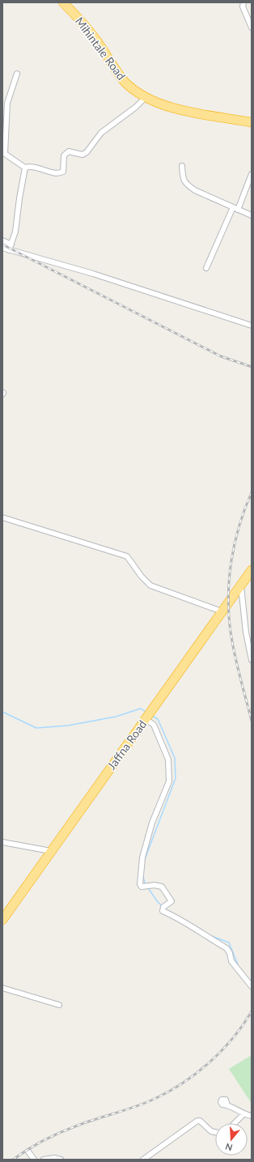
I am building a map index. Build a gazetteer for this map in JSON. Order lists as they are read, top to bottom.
{
  "streets": {
    "highway": ["Mihintale Road", "Jaffna Road"]
  },
  "north": "bottom"
}
